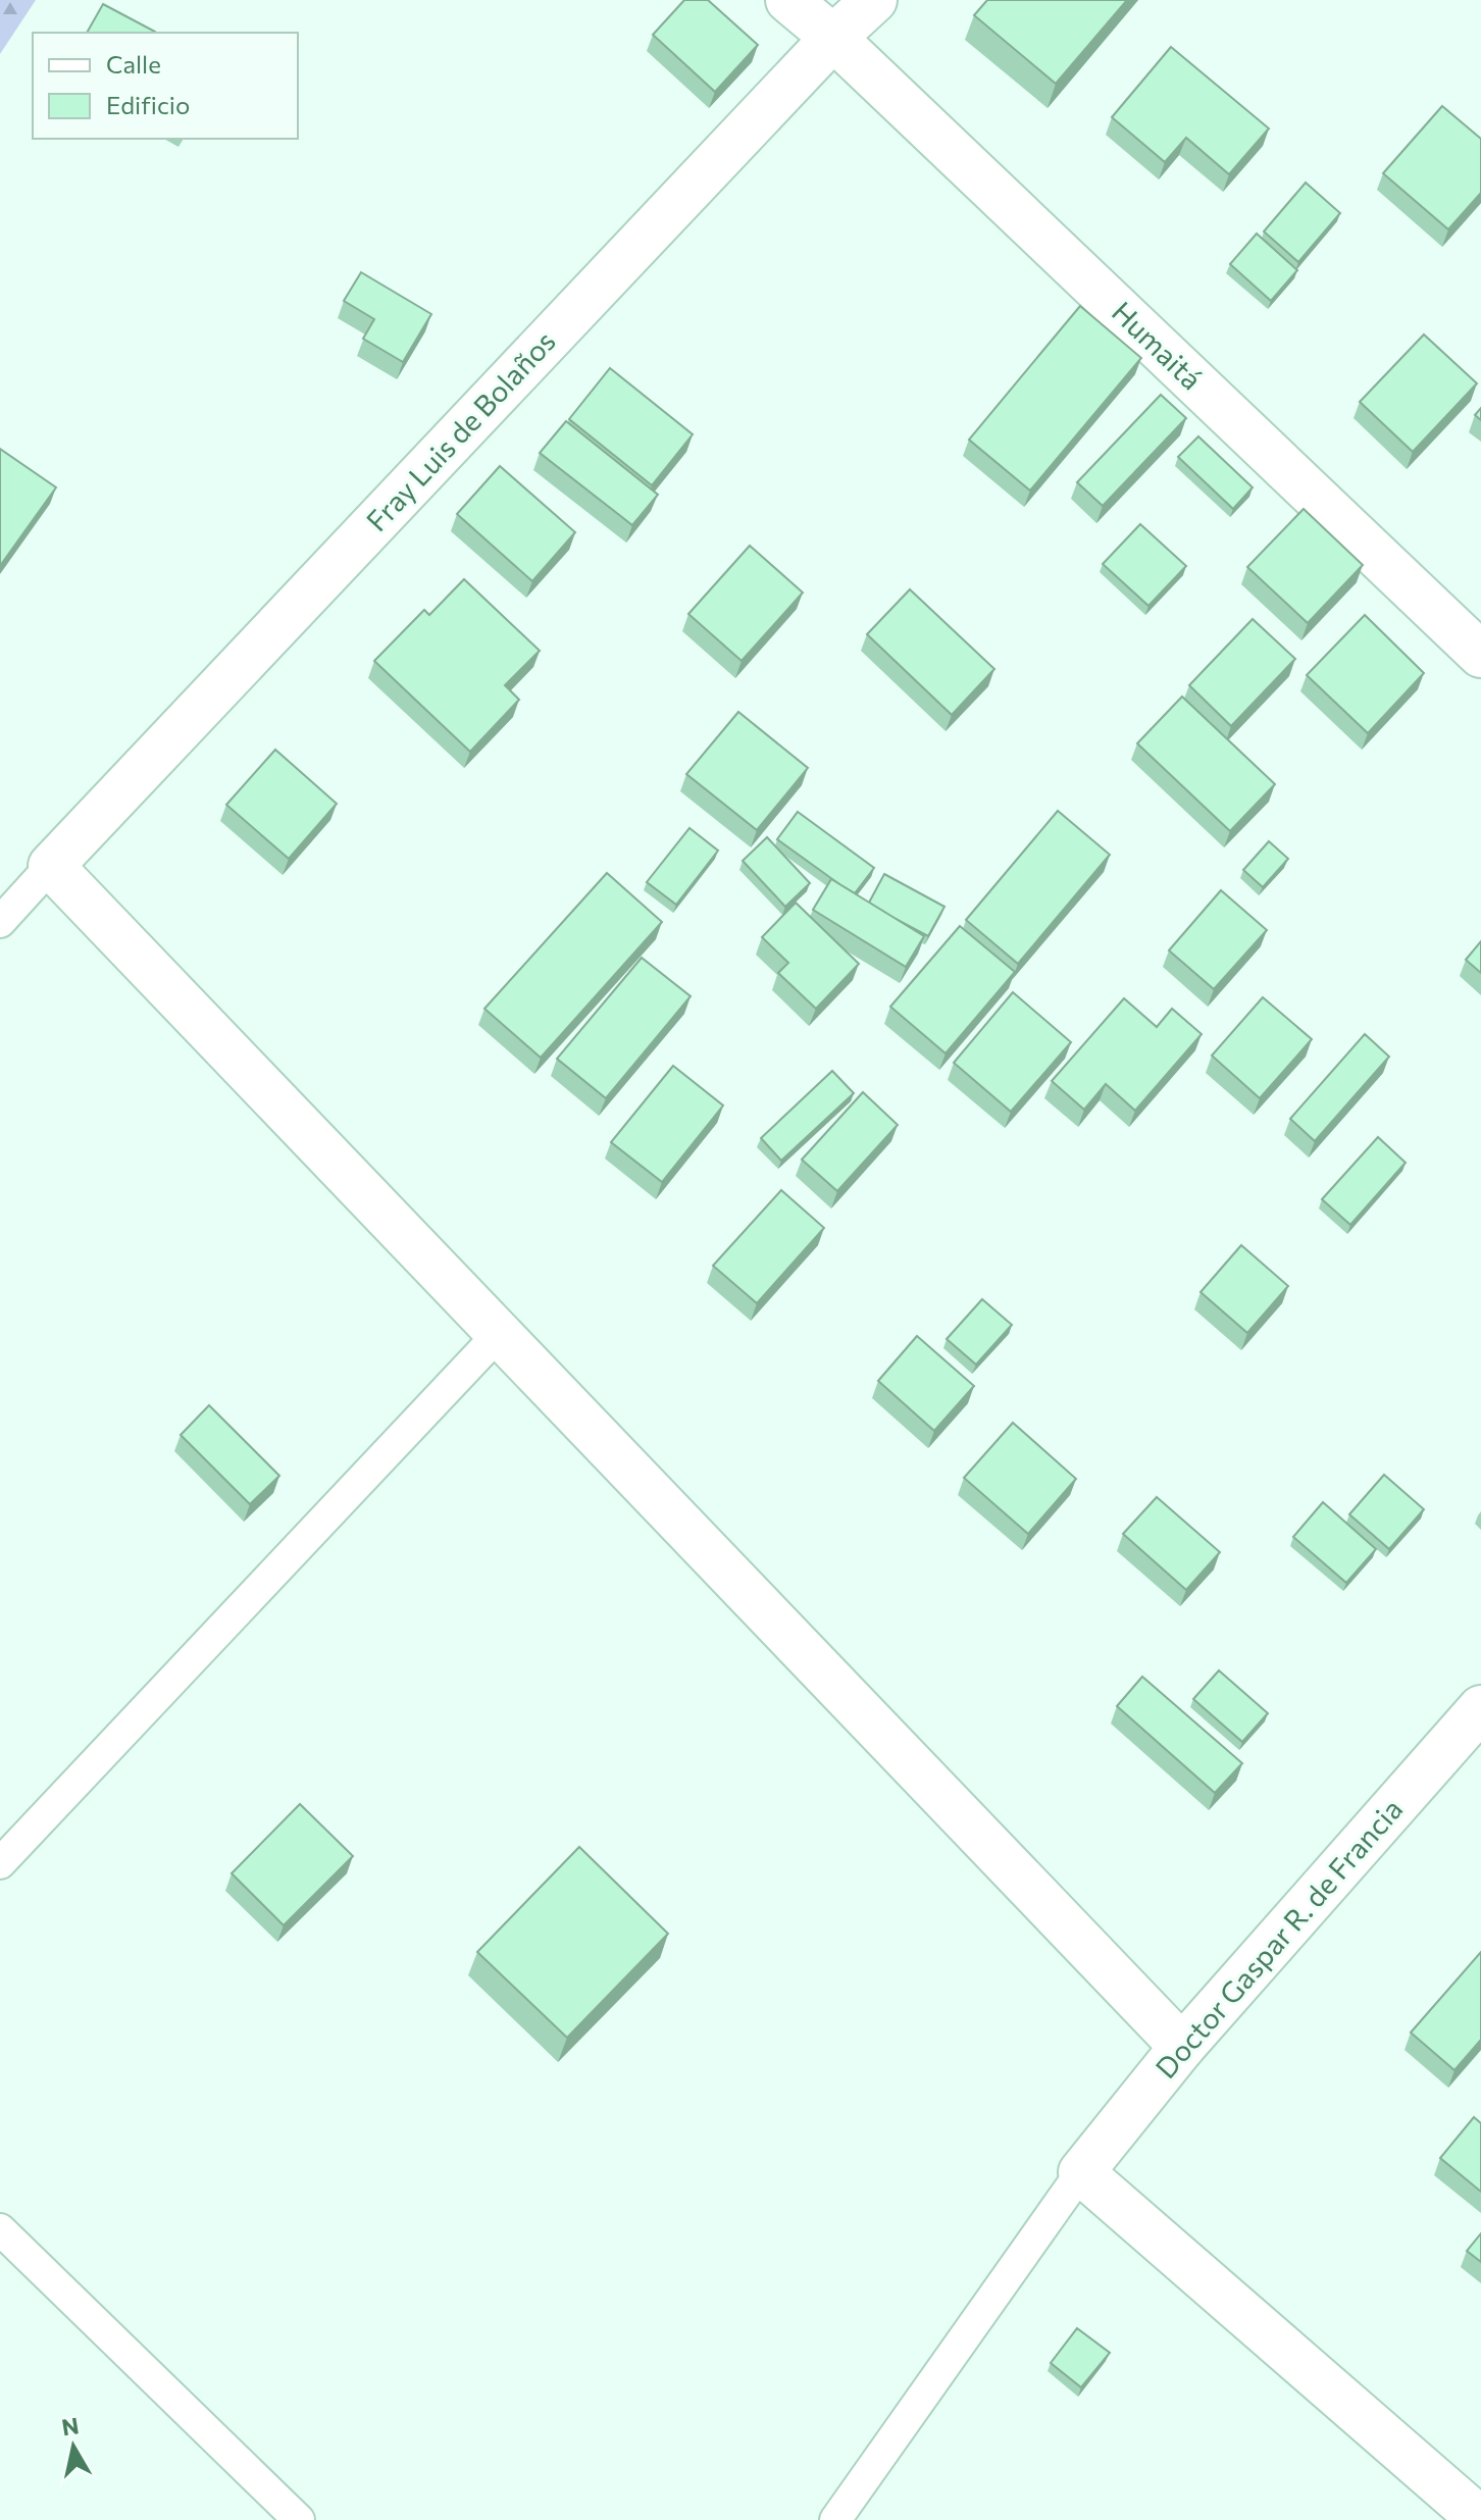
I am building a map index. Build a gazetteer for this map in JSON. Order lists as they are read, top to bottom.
{
  "streets": {
    "street": ["Humaitá", "Fray Luis de Bolaños", "Doctor Gaspar R. de Francia"]
  },
  "crossings": [
    ["Humaitá", "Fray Luis de Bolaños"]
  ],
  "legend": ["Calle", "Edificio"],
  "north": "top"
}
